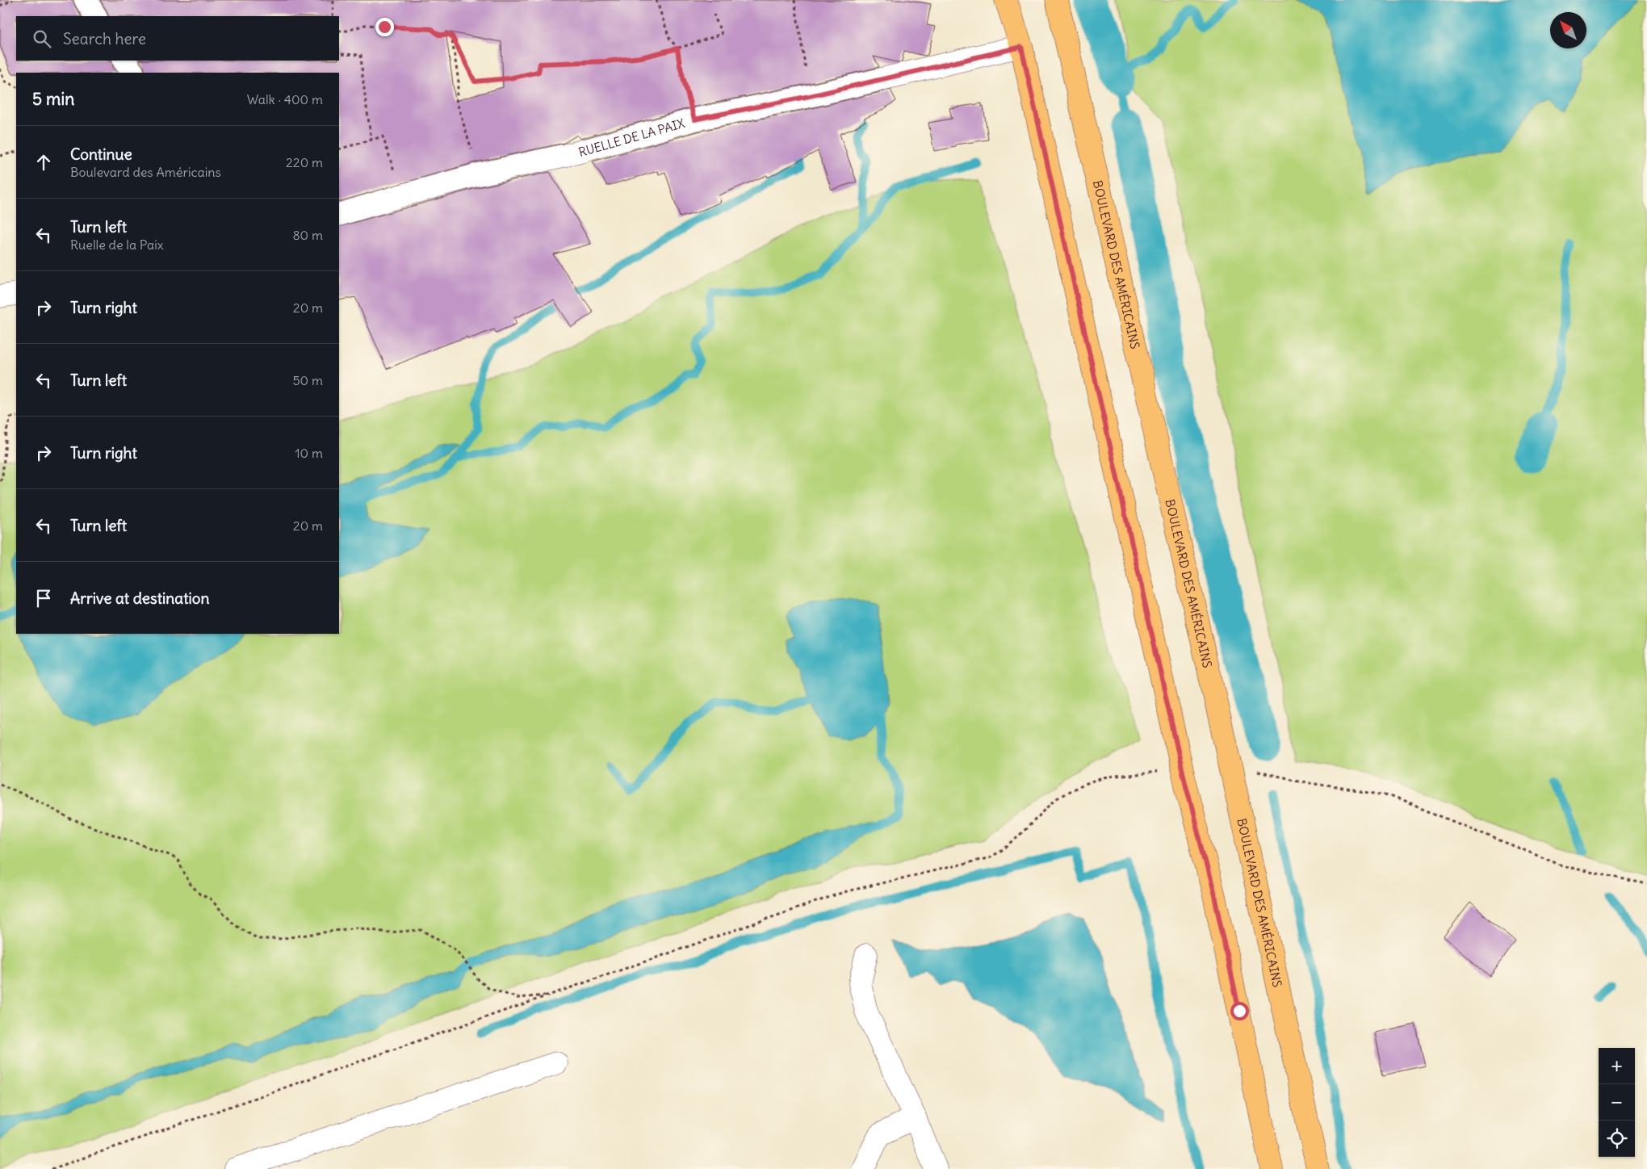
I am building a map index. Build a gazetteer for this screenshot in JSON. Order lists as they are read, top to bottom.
{
  "streets": {
    "main road": ["BOULEVARD DES AMÉRICAINS"],
    "street": ["RUELLE DE LA PAIX"]
  },
  "north": "top left",
  "page": {
    "search": "Search here",
    "heading": ["5 min", "Walk · 400 m"],
    "list": [
      ["Continue", "Boulevard des Américains", "220 m"],
      ["Turn left", "Ruelle de la Paix", "80 m"],
      ["Turn right", "20 m"],
      ["Turn left", "50 m"],
      ["Turn right", "10 m"],
      ["Turn left", "20 m"],
      "Arrive at destination"
    ],
    "map_buttons": ["+", "−"]
  }
}
